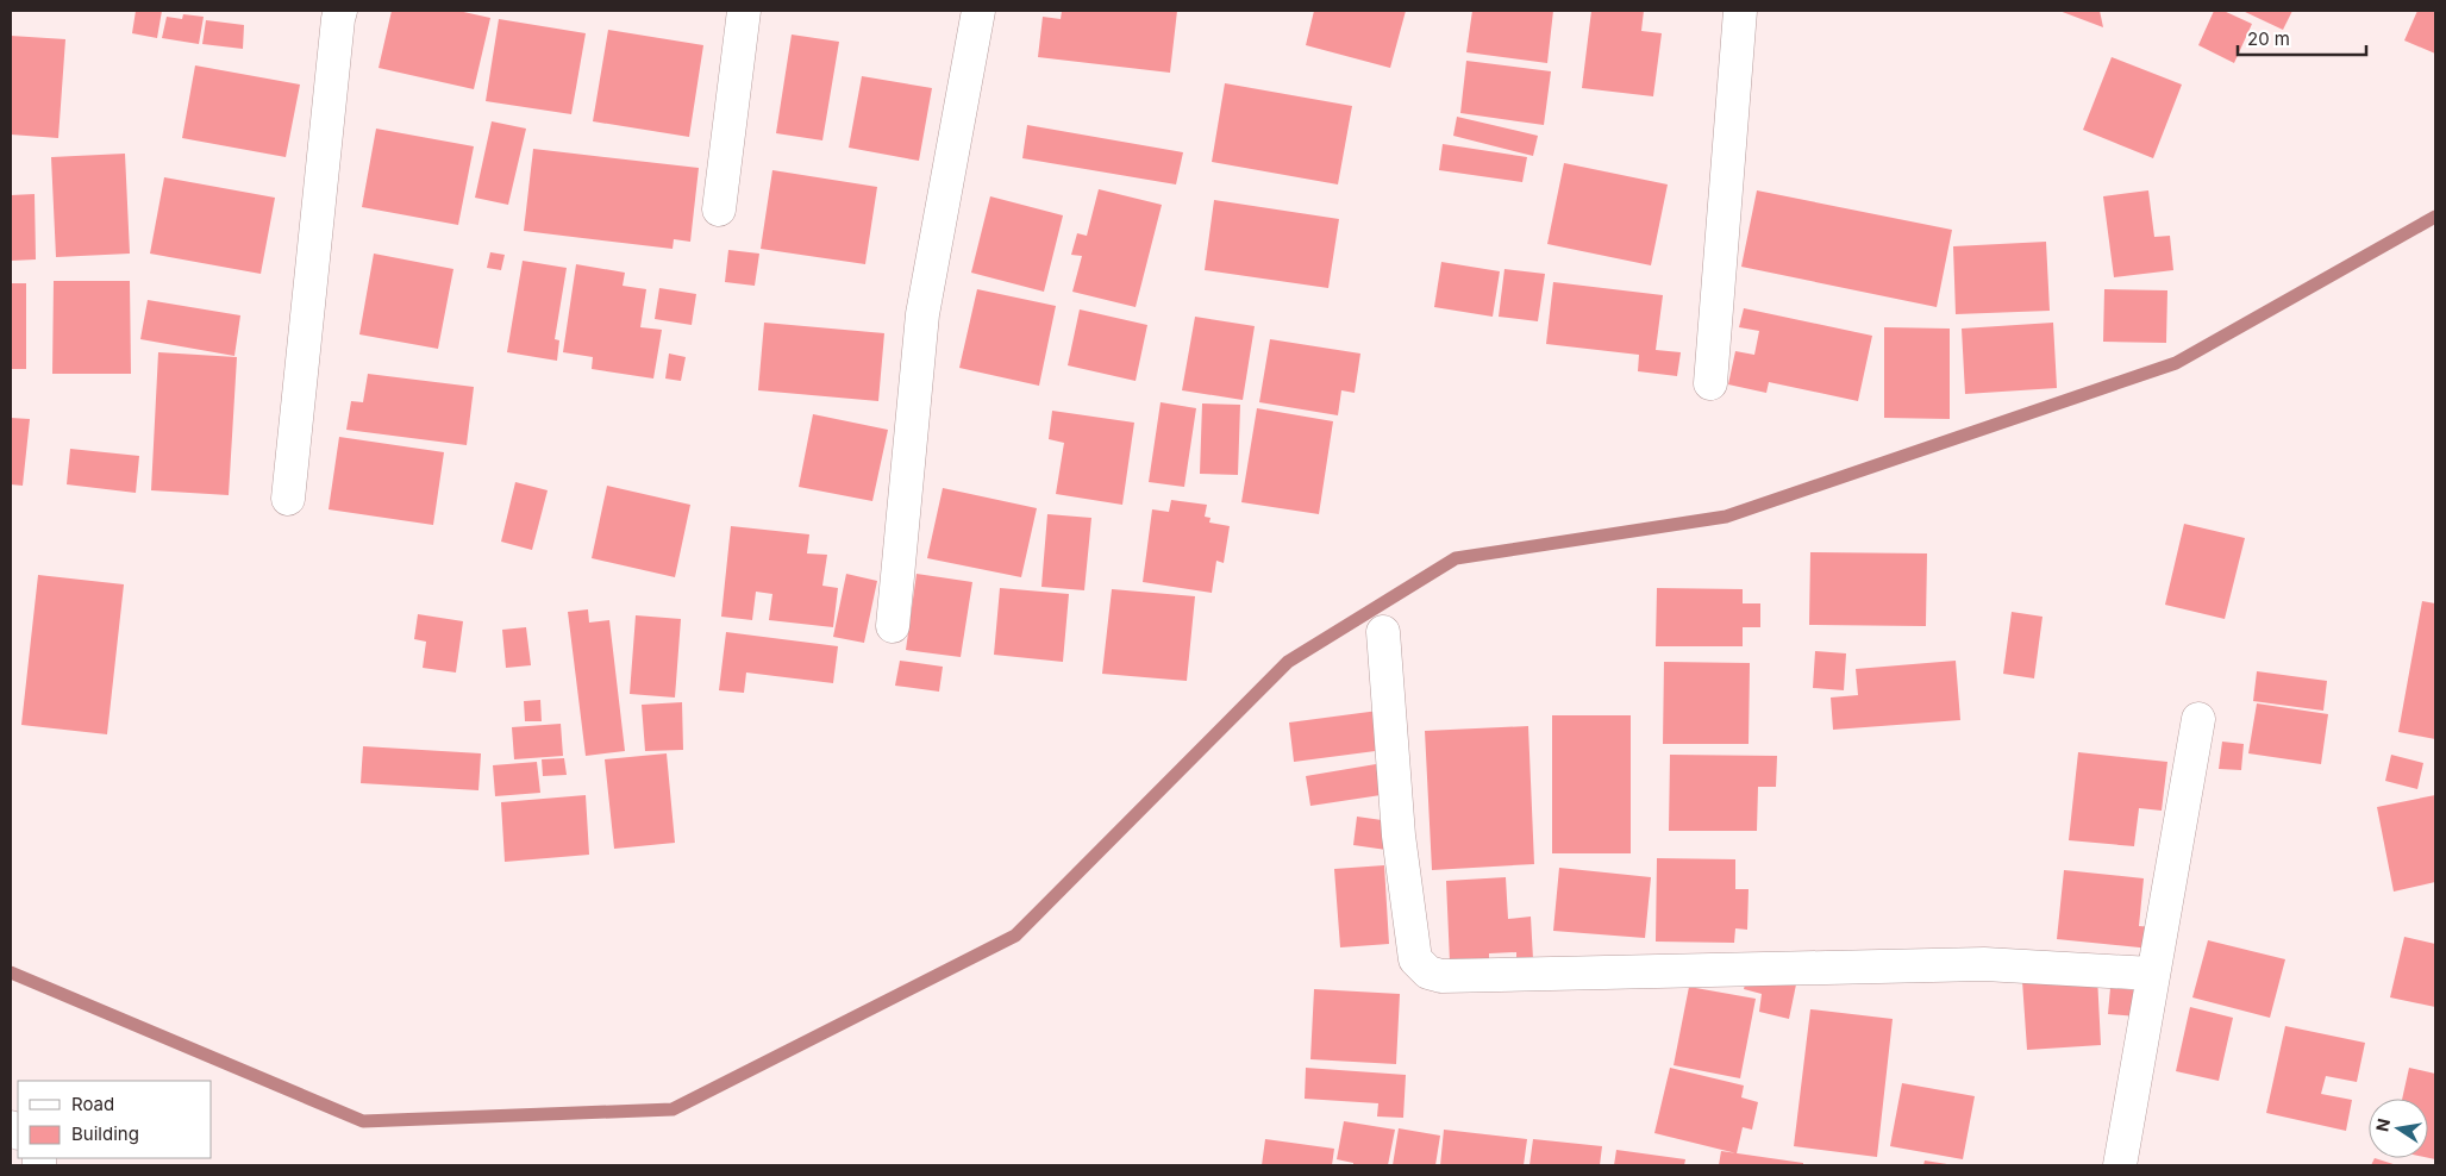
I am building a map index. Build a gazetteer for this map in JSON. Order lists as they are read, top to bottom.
{
  "legend": ["Road", "Building"],
  "scale_bar": "20 m",
  "north": "left"
}
